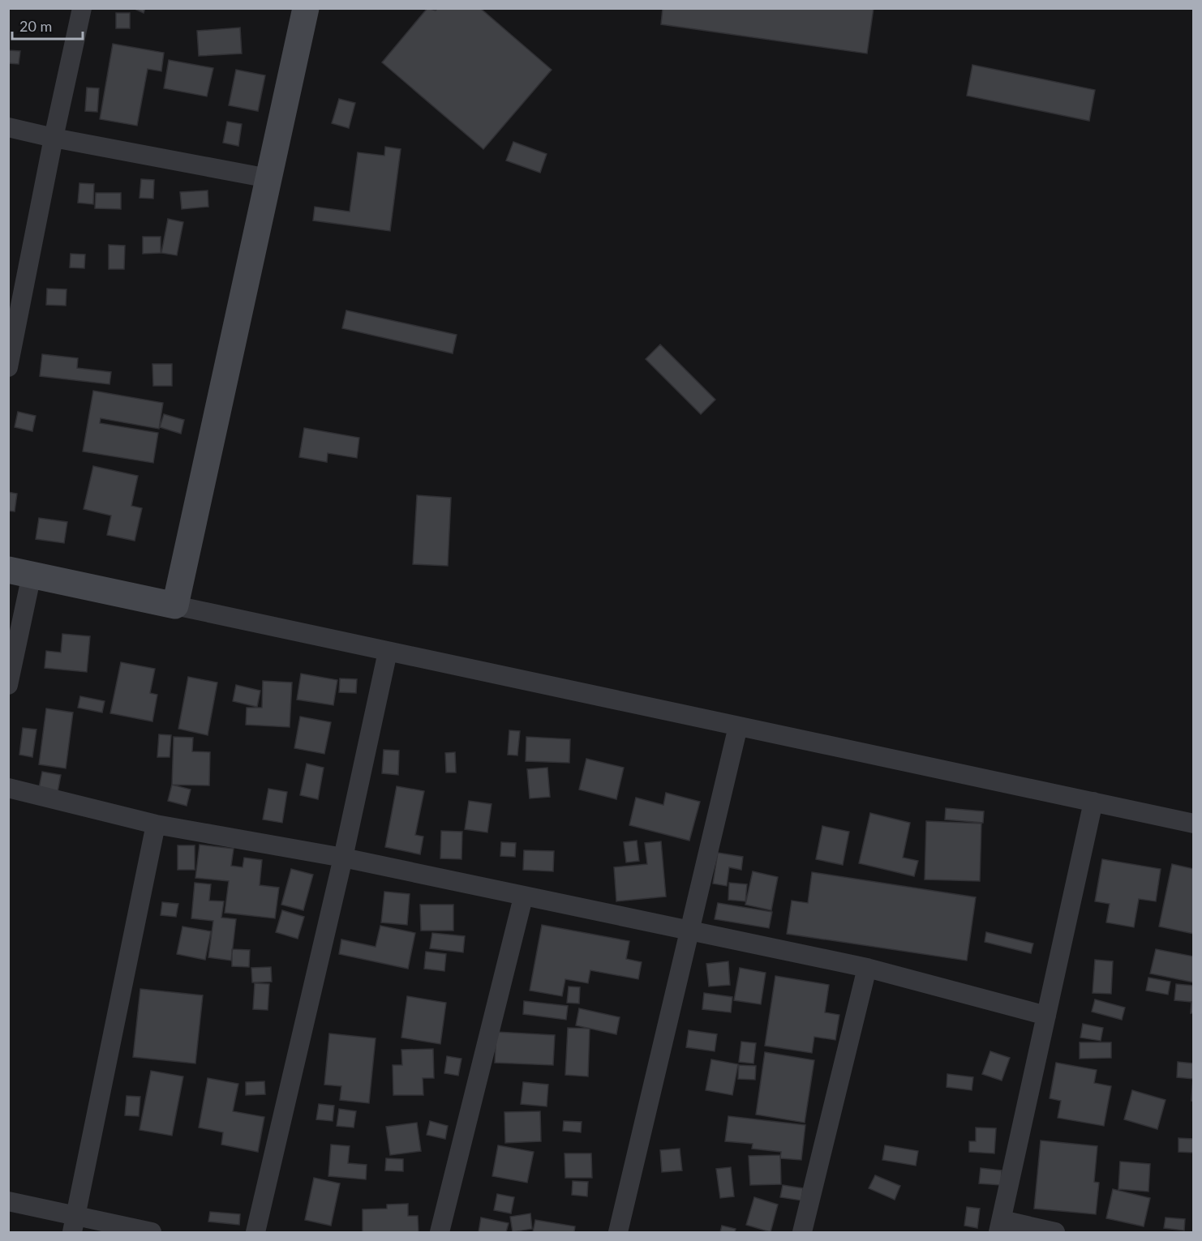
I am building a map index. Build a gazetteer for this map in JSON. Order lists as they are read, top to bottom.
{
  "scale_bar": "20 m"
}
